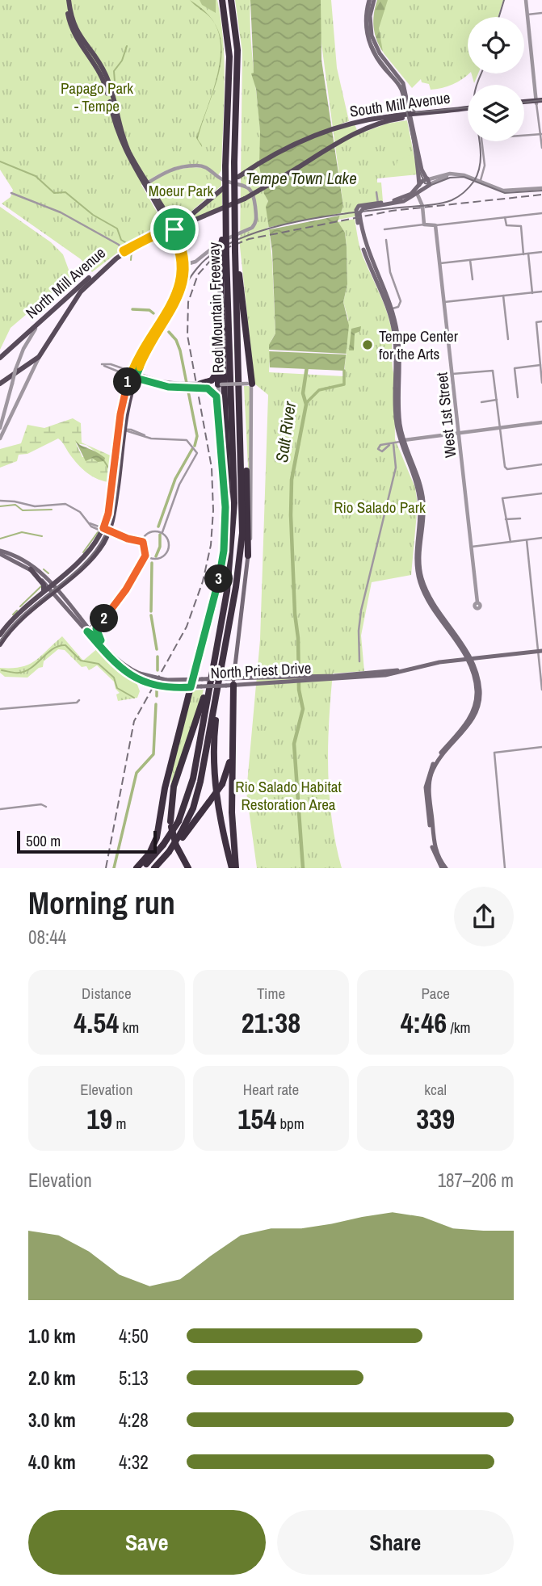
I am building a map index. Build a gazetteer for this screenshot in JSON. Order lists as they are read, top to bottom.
{
  "streets": {
    "highway": ["Red Mountain Freeway"],
    "main road": ["South Mill Avenue", "North Mill Avenue", "North Priest Drive"],
    "street": ["West 1st Street"]
  },
  "crossings": [
    ["South Mill Avenue", "North Mill Avenue"]
  ],
  "water": ["Tempe Town Lake", "Salt River"],
  "parks": [
    "Papago Park - Tempe",
    "Moeur Park",
    "Rio Salado Park",
    "Rio Salado Habitat Restoration Area"
  ],
  "places": ["Tempe Center for the Arts"],
  "scale_bar": "500 m",
  "page": {
    "pins": ["1", "3", "2"],
    "scale": "500 m",
    "heading": ["Morning run", "08:44"],
    "stats": [
      ["Distance", "4.54 km"],
      ["Time", "21:38"],
      ["Pace", "4:46 /km"],
      ["Elevation", "19 m"],
      ["Heart rate", "154 bpm"],
      ["kcal", "339"]
    ],
    "chart": ["Elevation", "187–206 m"],
    "list": [
      {
        "name": "1.0 km",
        "note": "4:50"
      },
      {
        "name": "2.0 km",
        "note": "5:13"
      },
      {
        "name": "3.0 km",
        "note": "4:28"
      },
      {
        "name": "4.0 km",
        "note": "4:32"
      }
    ],
    "buttons": ["Save", "Share"]
  }
}
